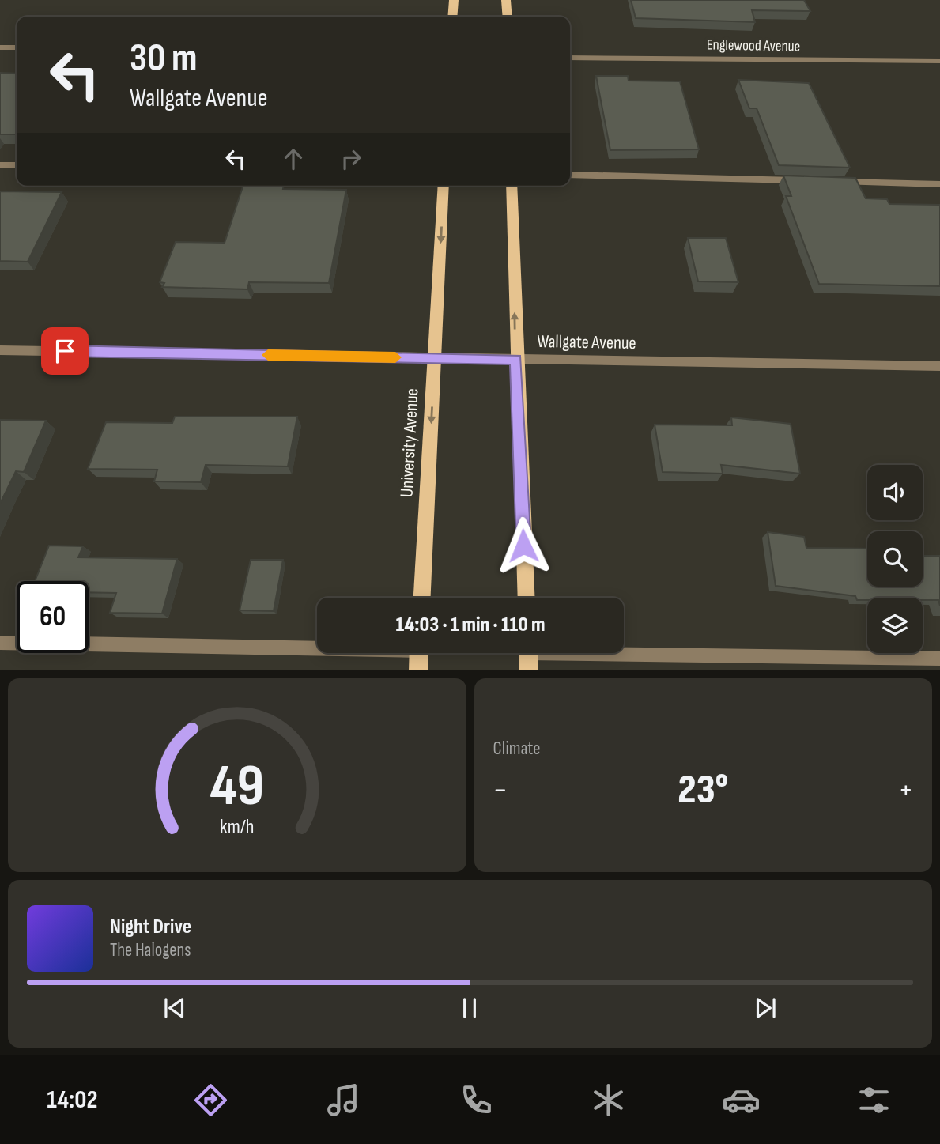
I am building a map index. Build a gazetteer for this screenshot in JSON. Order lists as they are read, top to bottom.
{
  "streets": {
    "main road": ["University Avenue"],
    "street": ["Englewood Avenue", "Wallgate Avenue"]
  },
  "crossings": [
    ["Wallgate Avenue", "University Avenue"]
  ],
  "page": {
    "turn": ["30 m", "Wallgate Avenue"],
    "limit": "60",
    "trip": "14:03 · 1 min · 110 m",
    "tile": "Climate",
    "heat": ["−", "23°", "+"],
    "song": ["Night Drive", "The Halogens"],
    "tabs": "14:02",
    "gauge": ["49", "km/h"]
  }
}
